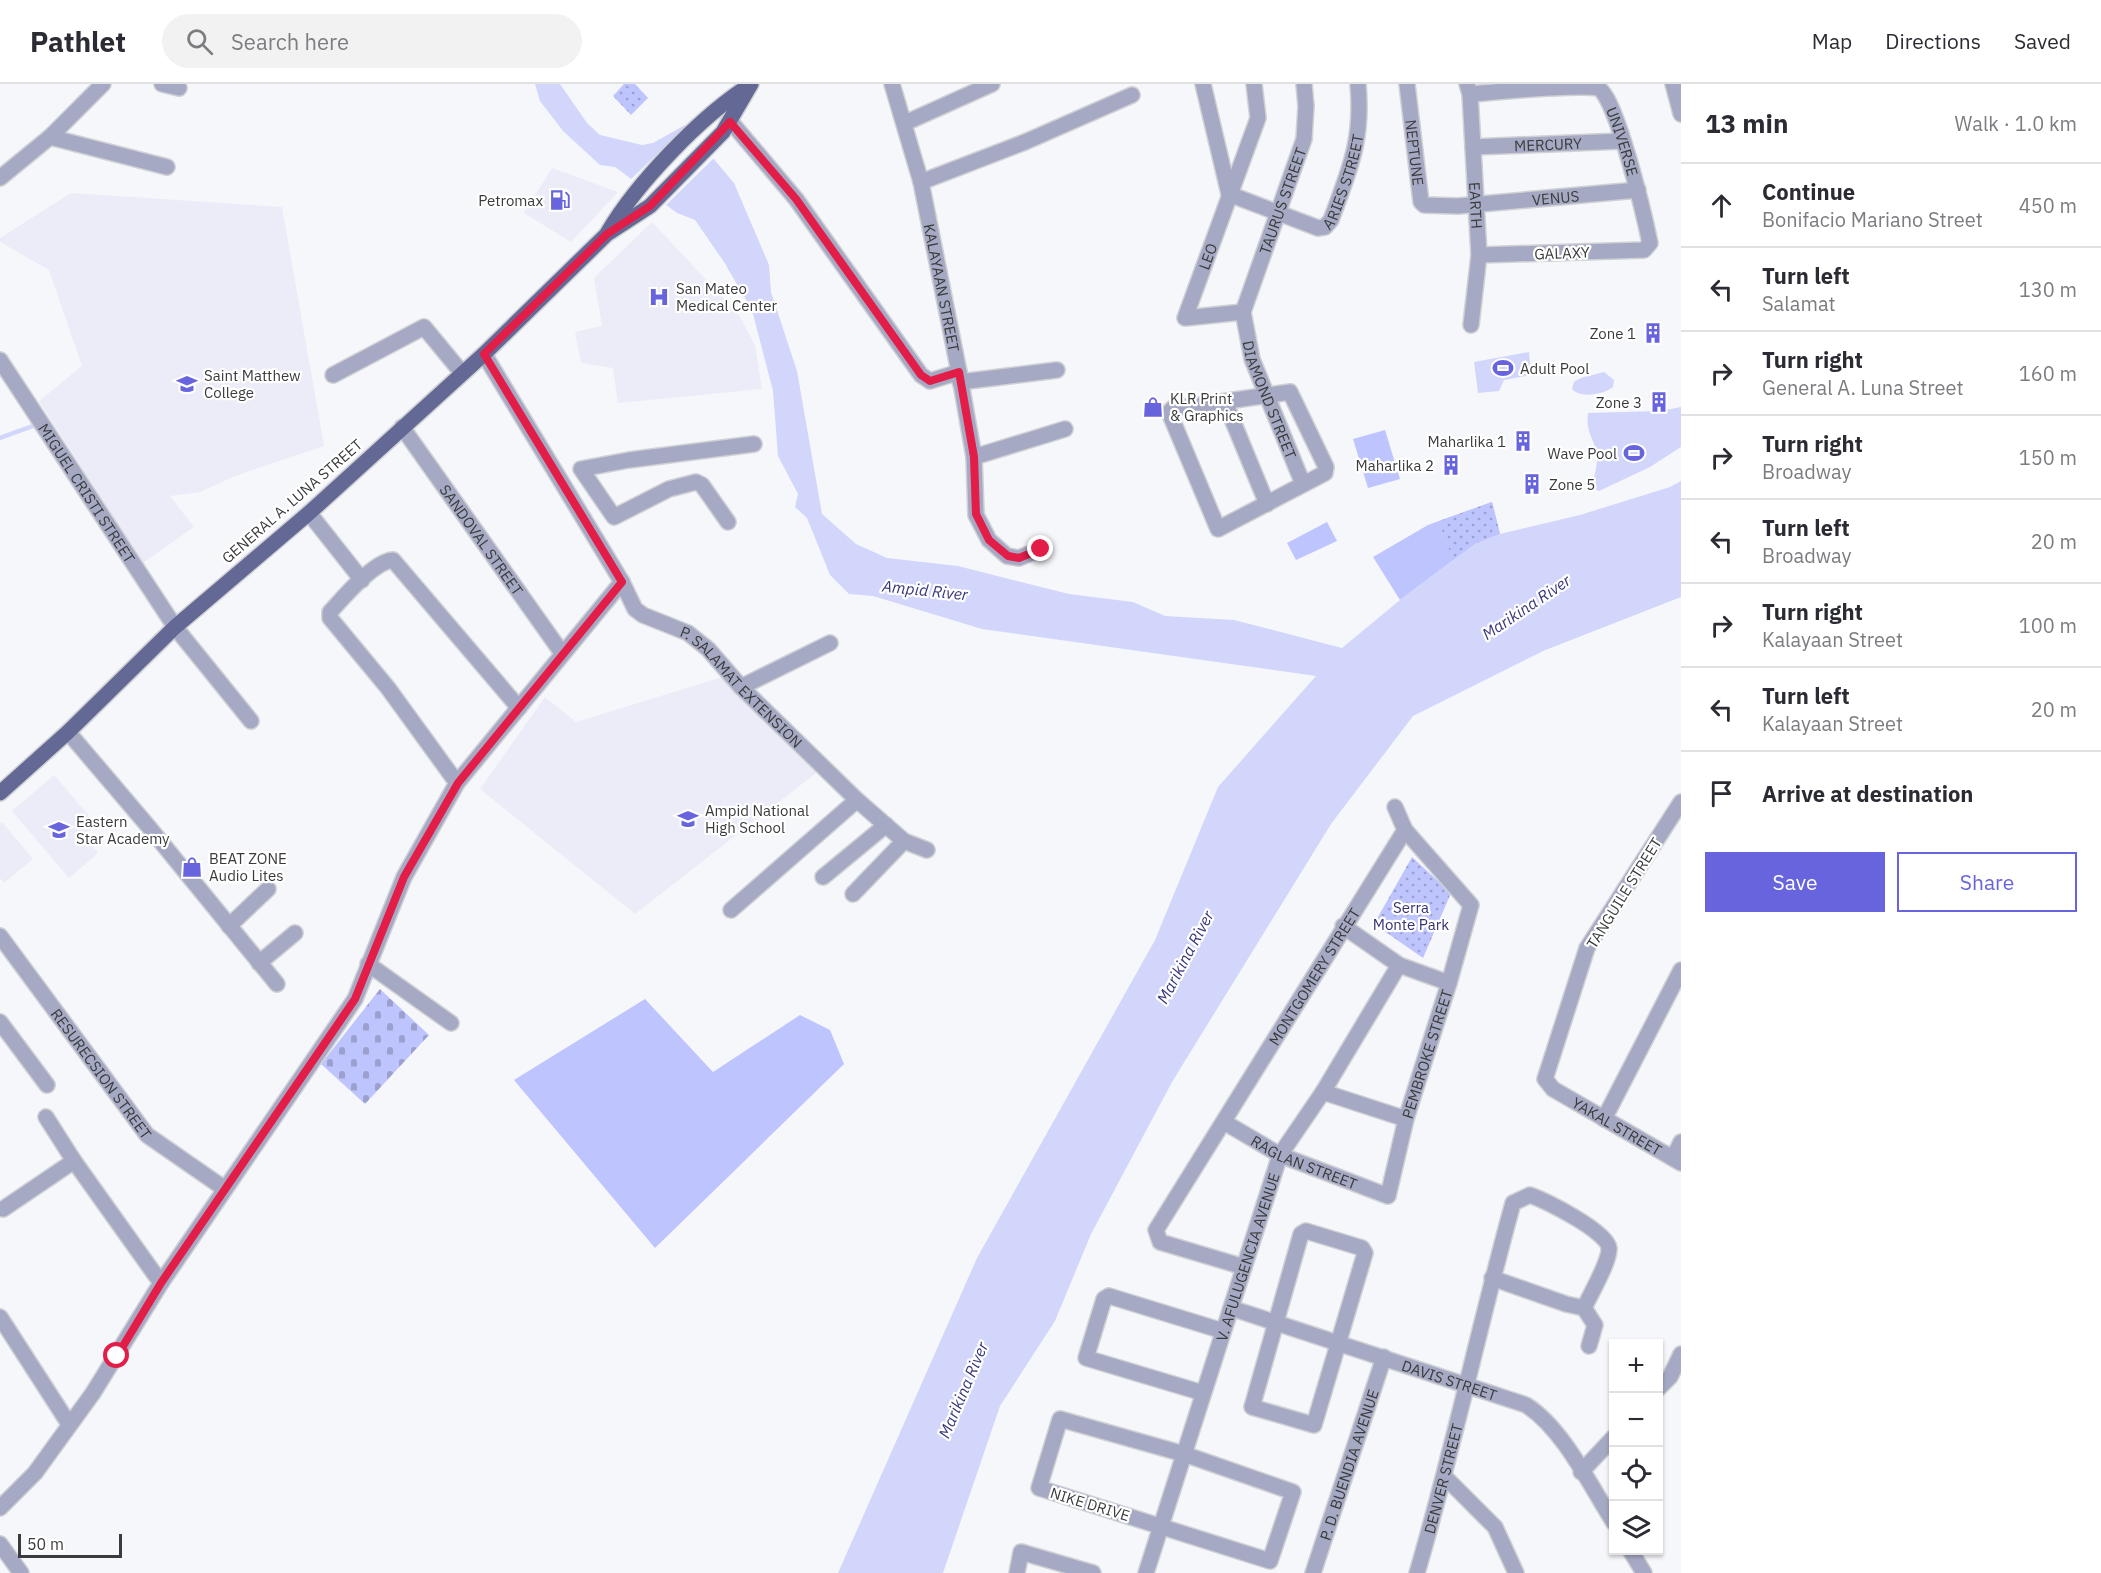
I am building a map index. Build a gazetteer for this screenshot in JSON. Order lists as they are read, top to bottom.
{
  "streets": {
    "main road": ["GENERAL A. LUNA STREET"],
    "street": [
      "UNIVERSE",
      "MERCURY",
      "NEPTUNE",
      "ARIES STREET",
      "VENUS",
      "TAURUS STREET",
      "EARTH",
      "GALAXY",
      "LEO",
      "KALAYAAN STREET",
      "DIAMOND STREET",
      "MIGUEL CRISTI STREET",
      "SANDOVAL STREET",
      "P. SALAMAT EXTENSION",
      "TANGUILE STREET",
      "MONTGOMERY STREET",
      "PEMBROKE STREET",
      "RESURECSION STREET",
      "YAKAL STREET",
      "RAGLAN STREET",
      "V. AFULUGENCIA AVENUE",
      "DAVIS STREET",
      "P. D. BUENDIA AVENUE",
      "DENVER STREET",
      "NIKE DRIVE"
    ]
  },
  "crossings": [
    ["UNIVERSE", "MERCURY"],
    ["UNIVERSE", "VENUS"],
    ["UNIVERSE", "EARTH"],
    ["UNIVERSE", "GALAXY"],
    ["MERCURY", "EARTH"],
    ["NEPTUNE", "VENUS"],
    ["NEPTUNE", "EARTH"],
    ["ARIES STREET", "TAURUS STREET"],
    ["VENUS", "EARTH"],
    ["TAURUS STREET", "LEO"],
    ["TAURUS STREET", "DIAMOND STREET"],
    ["EARTH", "GALAXY"],
    ["LEO", "DIAMOND STREET"],
    ["MIGUEL CRISTI STREET", "GENERAL A. LUNA STREET"],
    ["GENERAL A. LUNA STREET", "SANDOVAL STREET"],
    ["GENERAL A. LUNA STREET", "P. SALAMAT EXTENSION"],
    ["TANGUILE STREET", "YAKAL STREET"],
    ["MONTGOMERY STREET", "PEMBROKE STREET"],
    ["MONTGOMERY STREET", "RAGLAN STREET"],
    ["MONTGOMERY STREET", "V. AFULUGENCIA AVENUE"],
    ["PEMBROKE STREET", "RAGLAN STREET"],
    ["RAGLAN STREET", "V. AFULUGENCIA AVENUE"],
    ["V. AFULUGENCIA AVENUE", "DAVIS STREET"],
    ["V. AFULUGENCIA AVENUE", "NIKE DRIVE"],
    ["DAVIS STREET", "P. D. BUENDIA AVENUE"],
    ["DAVIS STREET", "DENVER STREET"]
  ],
  "water": ["Ampid River", "Marikina River"],
  "parks": ["Serra Monte Park"],
  "places": {
    "fuel station": ["Petromax"],
    "hospital": ["San Mateo Medical Center"],
    "building": [
      "Zone 1",
      "Zone 3",
      "Maharlika 1",
      "Maharlika 2",
      "Zone 5"
    ],
    "sports": ["Adult Pool", "Wave Pool"],
    "school or university": ["Saint Matthew College", "Ampid National High School", "Eastern Star Academy"],
    "shop": ["KLR Print & Graphics", "BEAT ZONE Audio Lites"]
  },
  "scale_bar": "50 m",
  "page": {
    "header": "Pathlet",
    "search": "Search here",
    "nav": ["Map", "Directions", "Saved"],
    "heading": ["13 min", "Walk · 1.0 km"],
    "list": [
      ["Continue", "Bonifacio Mariano Street", "450 m"],
      ["Turn left", "Salamat", "130 m"],
      ["Turn right", "General A. Luna Street", "160 m"],
      ["Turn right", "Broadway", "150 m"],
      ["Turn left", "Broadway", "20 m"],
      ["Turn right", "Kalayaan Street", "100 m"],
      ["Turn left", "Kalayaan Street", "20 m"],
      "Arrive at destination"
    ],
    "buttons": ["Save", "Share"],
    "map_buttons": ["+", "−"],
    "scale": "50 m"
  }
}
